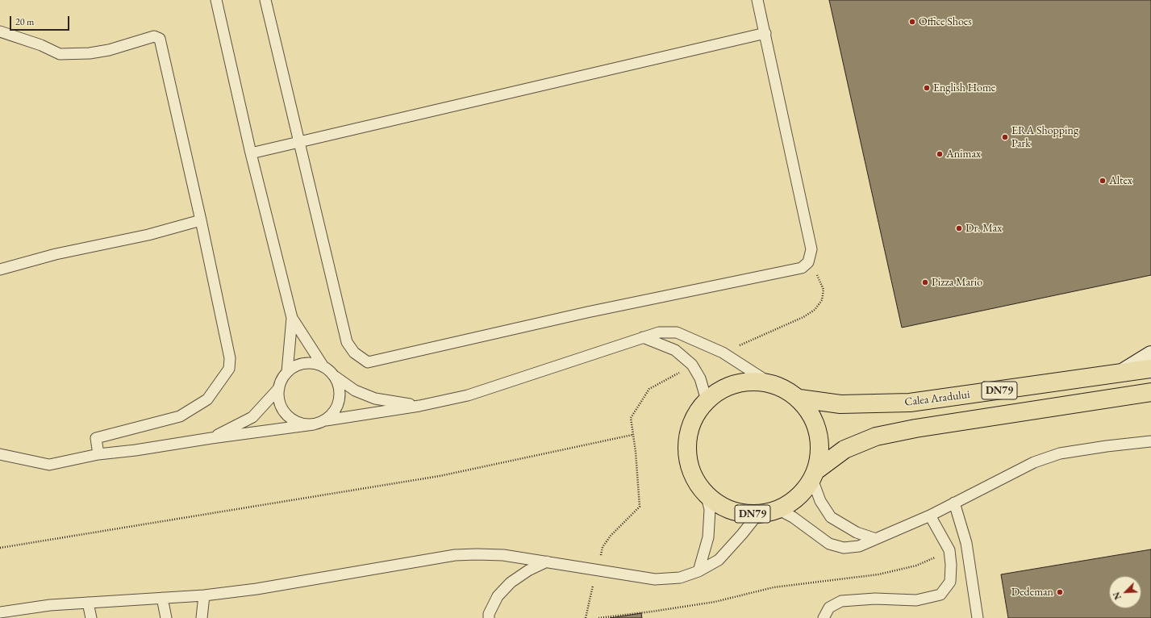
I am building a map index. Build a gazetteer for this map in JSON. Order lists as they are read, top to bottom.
{
  "streets": {
    "highway": ["DN79", "Calea Aradului"]
  },
  "places": [
    "Office Shoes",
    "English Home",
    "ERA Shopping Park",
    "Animax",
    "Altex",
    "Dr. Max",
    "Pizza Mario",
    "Dedeman"
  ],
  "scale_bar": "20 m",
  "north": "bottom left"
}
